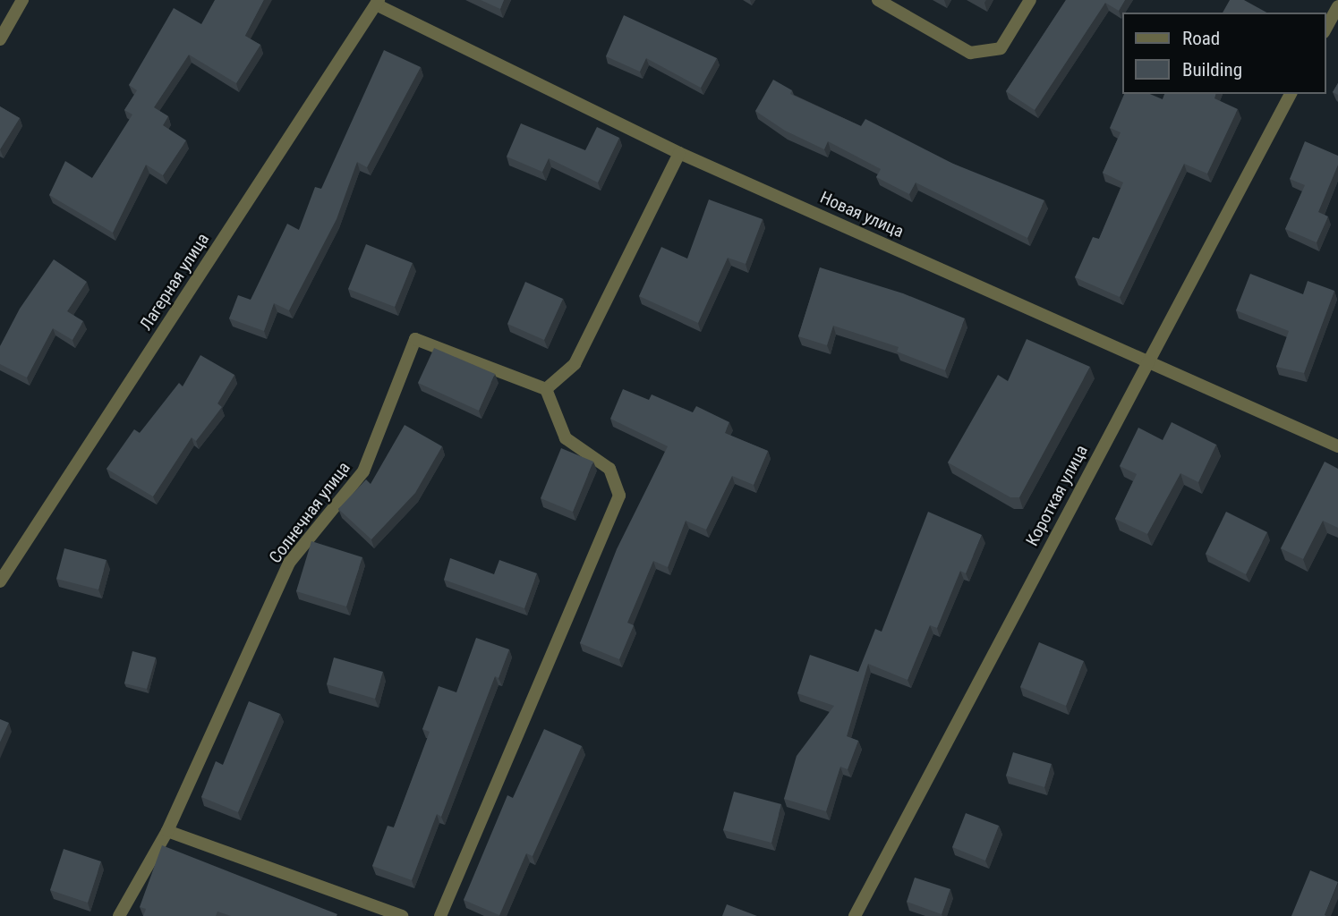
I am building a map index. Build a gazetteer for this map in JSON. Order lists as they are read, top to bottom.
{
  "streets": {
    "street": [
      "Новая улица",
      "Лагерная улица",
      "Короткая улица",
      "Солнечная улица"
    ]
  },
  "crossings": [
    ["Новая улица", "Лагерная улица"],
    ["Новая улица", "Короткая улица"]
  ],
  "legend": ["Road", "Building"]
}
